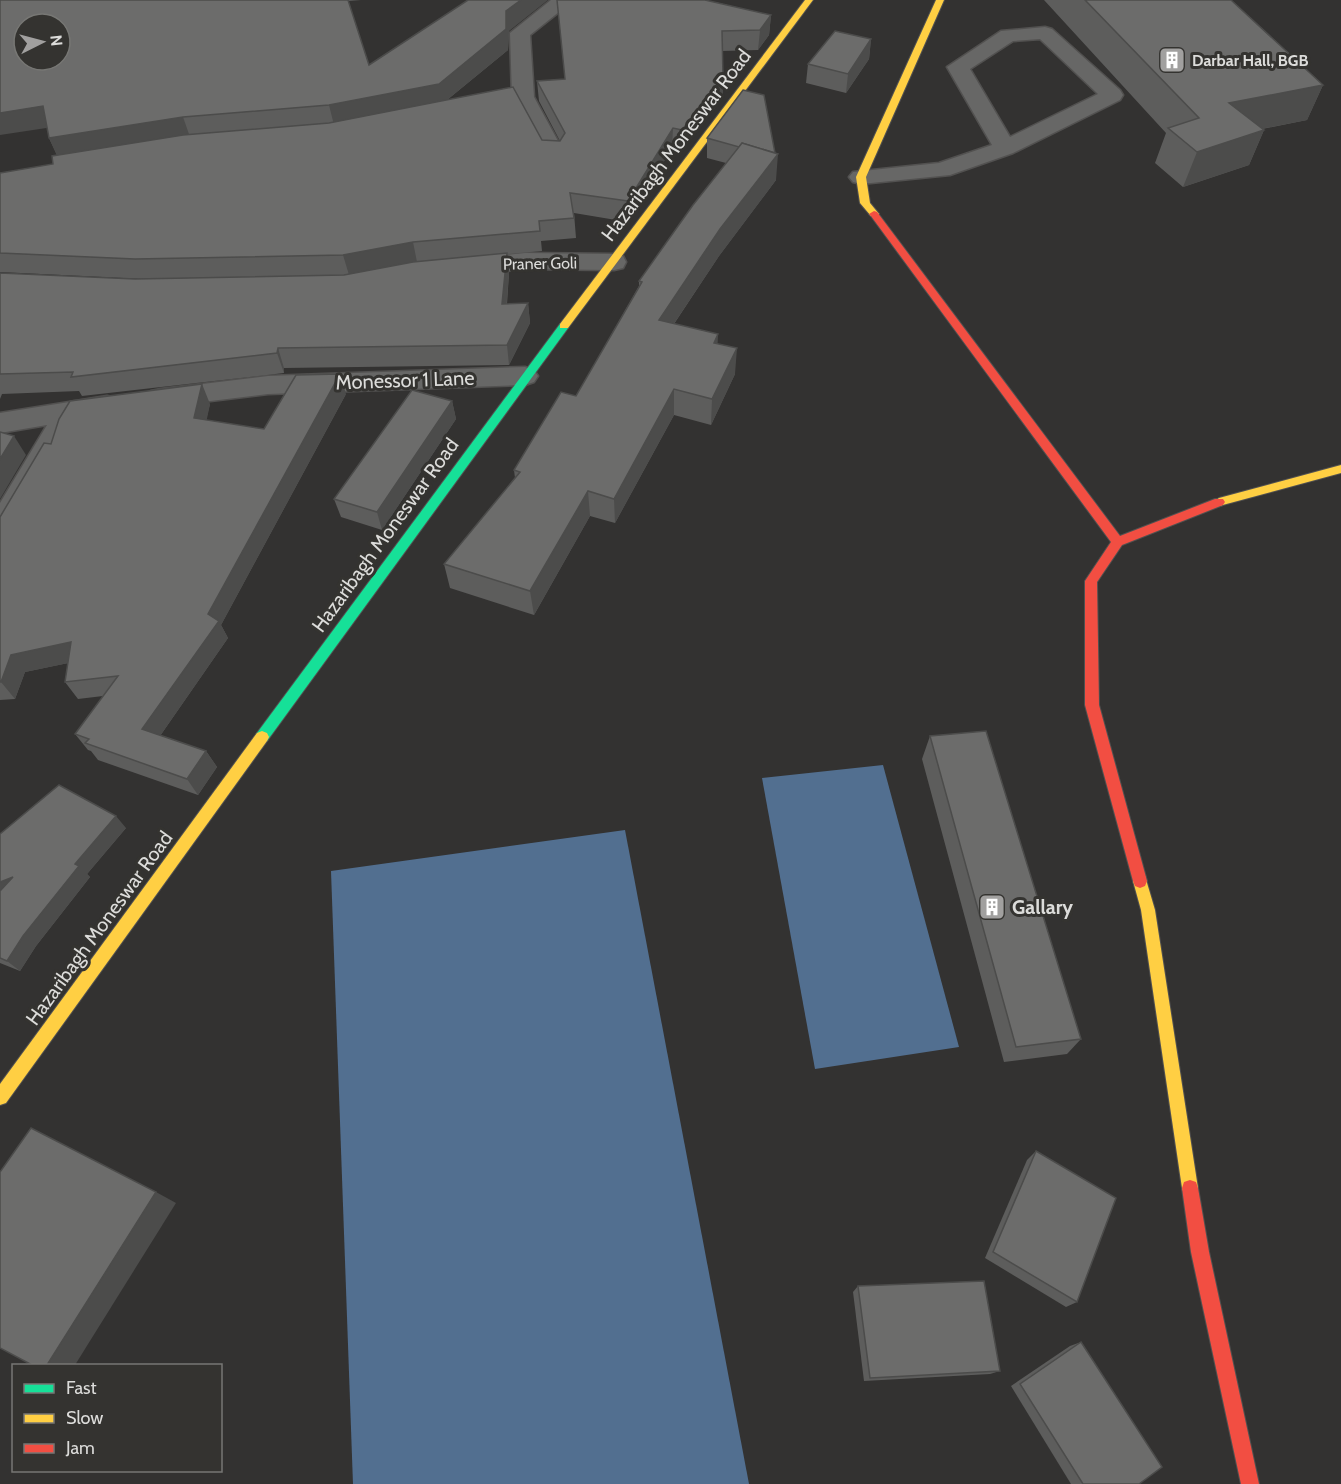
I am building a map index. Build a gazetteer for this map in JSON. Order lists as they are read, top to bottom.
{
  "streets": {
    "street": ["Hazaribagh Moneswar Road", "Praner Goli", "Monessor 1 Lane"]
  },
  "crossings": [
    ["Hazaribagh Moneswar Road", "Praner Goli"],
    ["Hazaribagh Moneswar Road", "Monessor 1 Lane"]
  ],
  "places": {
    "building": ["Darbar Hall, BGB", "Gallary"]
  },
  "legend": ["Fast", "Slow", "Jam"],
  "north": "right"
}
